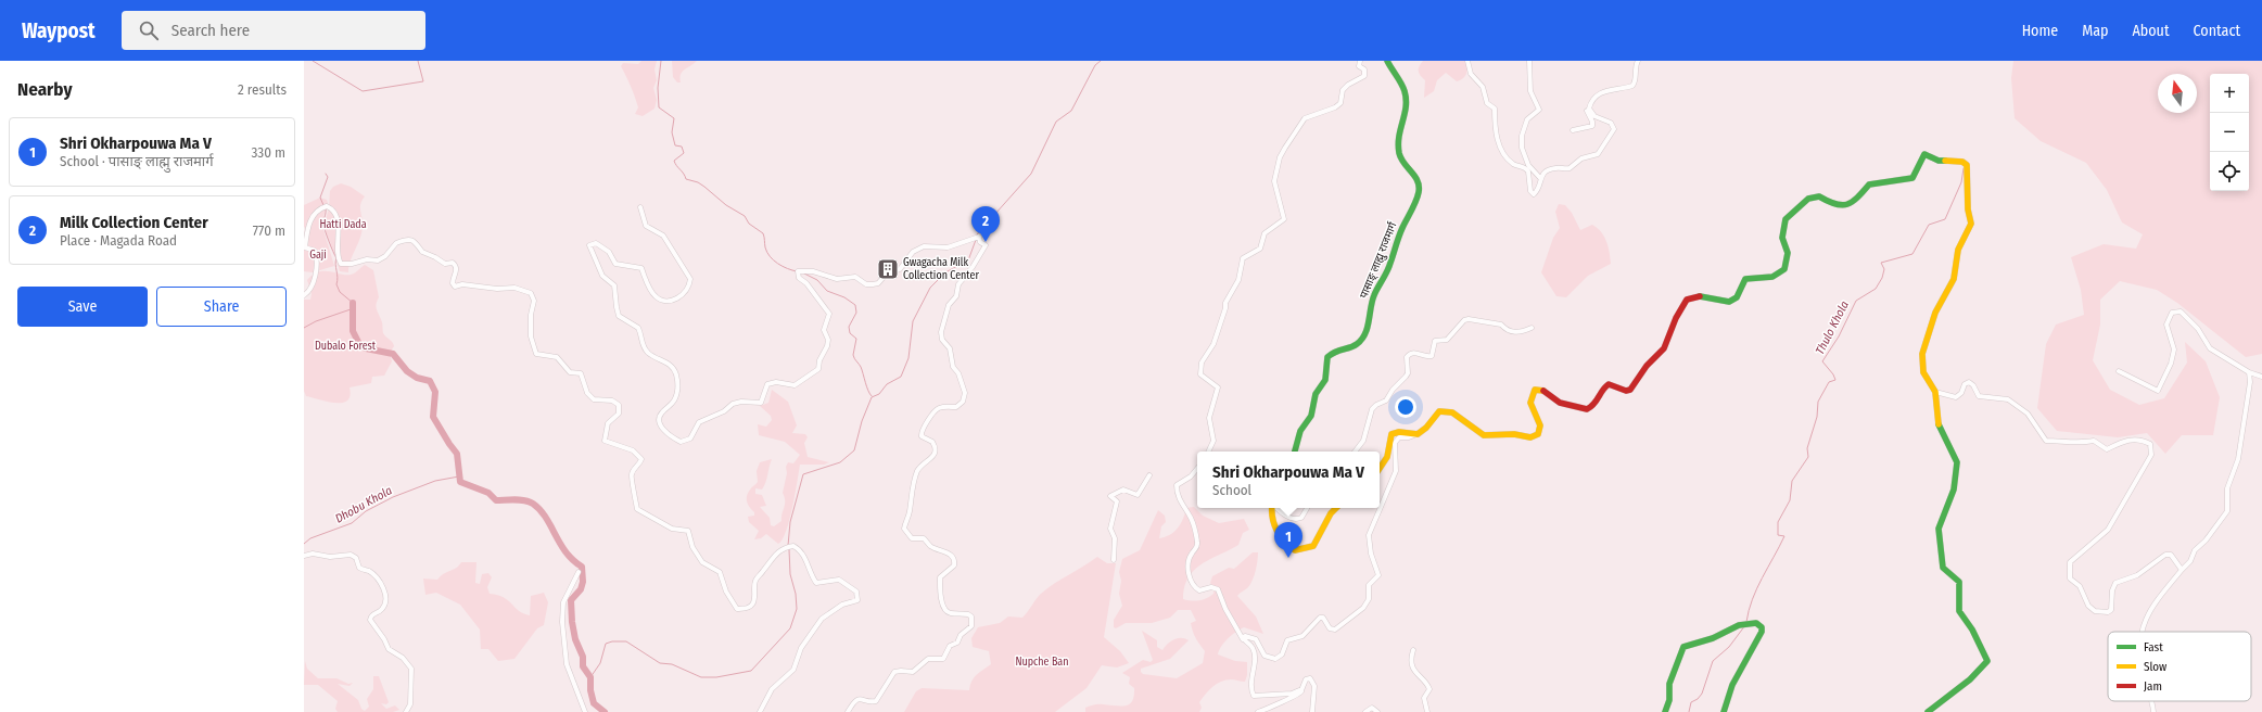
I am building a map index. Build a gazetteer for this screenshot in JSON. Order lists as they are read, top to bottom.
{
  "streets": {
    "main road": ["पासाङ् लाह्मु राजमार्ग"]
  },
  "water": ["Thulo Khola", "Dhobu Khola"],
  "parks": [
    "Hatti Dada",
    "Gaji",
    "Dubalo Forest",
    "Nupche Ban"
  ],
  "places": {
    "building": ["Gwagacha Milk Collection Center"]
  },
  "legend": ["Fast", "Slow", "Jam"],
  "north": "top",
  "page": {
    "header": "Waypost",
    "search": "Search here",
    "nav": [
      "Home",
      "Map",
      "About",
      "Contact"
    ],
    "heading": ["Nearby", "2 results"],
    "map_buttons": ["+", "−"],
    "list": [
      {
        "mark": "1",
        "name": "Shri Okharpouwa Ma V",
        "note": "School · पासाङ् लाह्मु राजमार्ग",
        "value": "330 m"
      },
      {
        "mark": "2",
        "name": "Milk Collection Center",
        "note": "Place · Magada Road",
        "value": "770 m"
      }
    ],
    "pins": ["2", "1"],
    "buttons": ["Save", "Share"],
    "popup": ["Shri Okharpouwa Ma V", "School"]
  }
}
